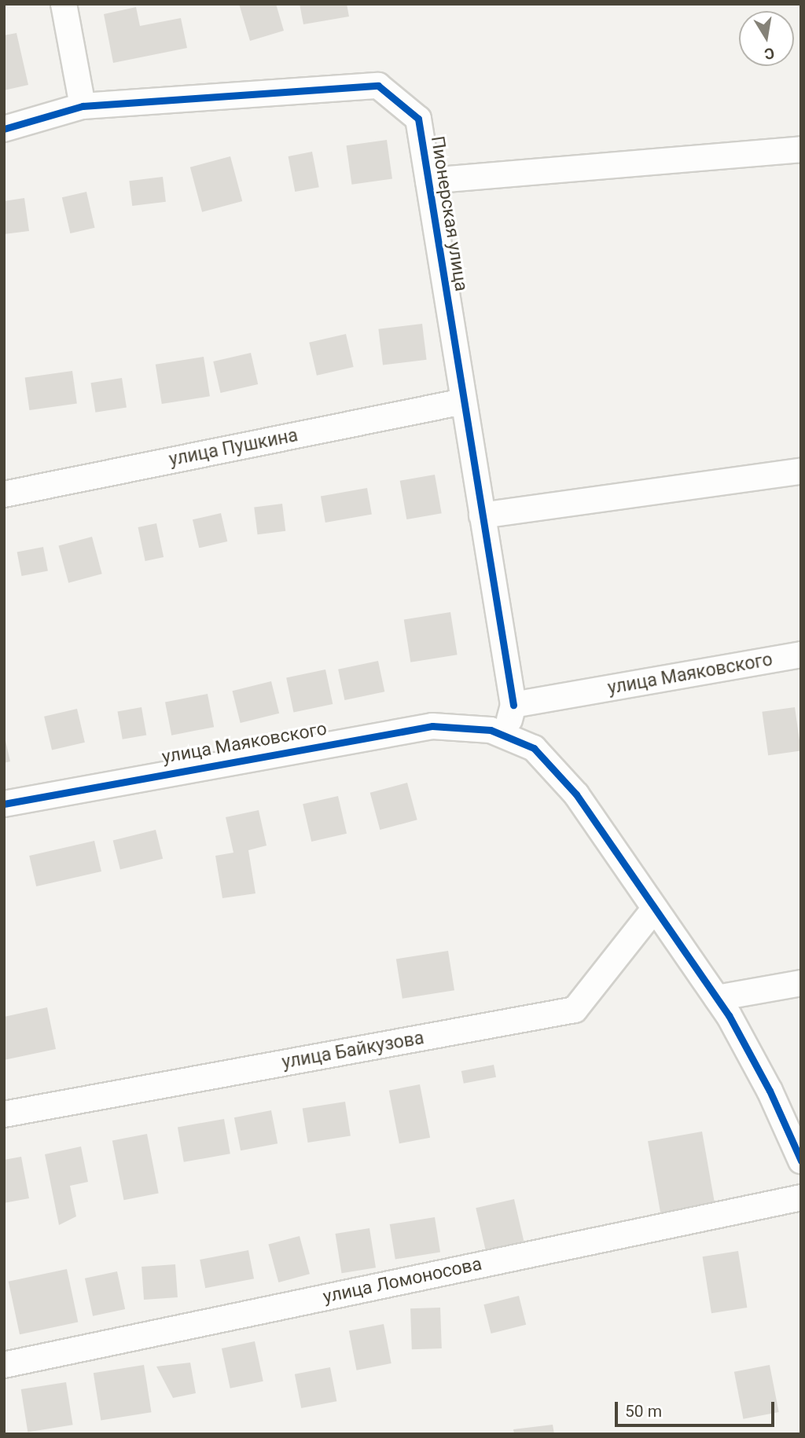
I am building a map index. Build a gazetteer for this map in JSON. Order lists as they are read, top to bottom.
{
  "streets": {
    "street": [
      "Пионерская улица",
      "улица Пушкина",
      "улица Маяковского",
      "улица Байкузова",
      "улица Ломоносова"
    ]
  },
  "crossings": [
    ["Пионерская улица", "улица Пушкина"],
    ["Пионерская улица", "улица Маяковского"],
    ["улица Маяковского", "улица Байкузова"]
  ],
  "scale_bar": "50 m",
  "north": "bottom"
}
